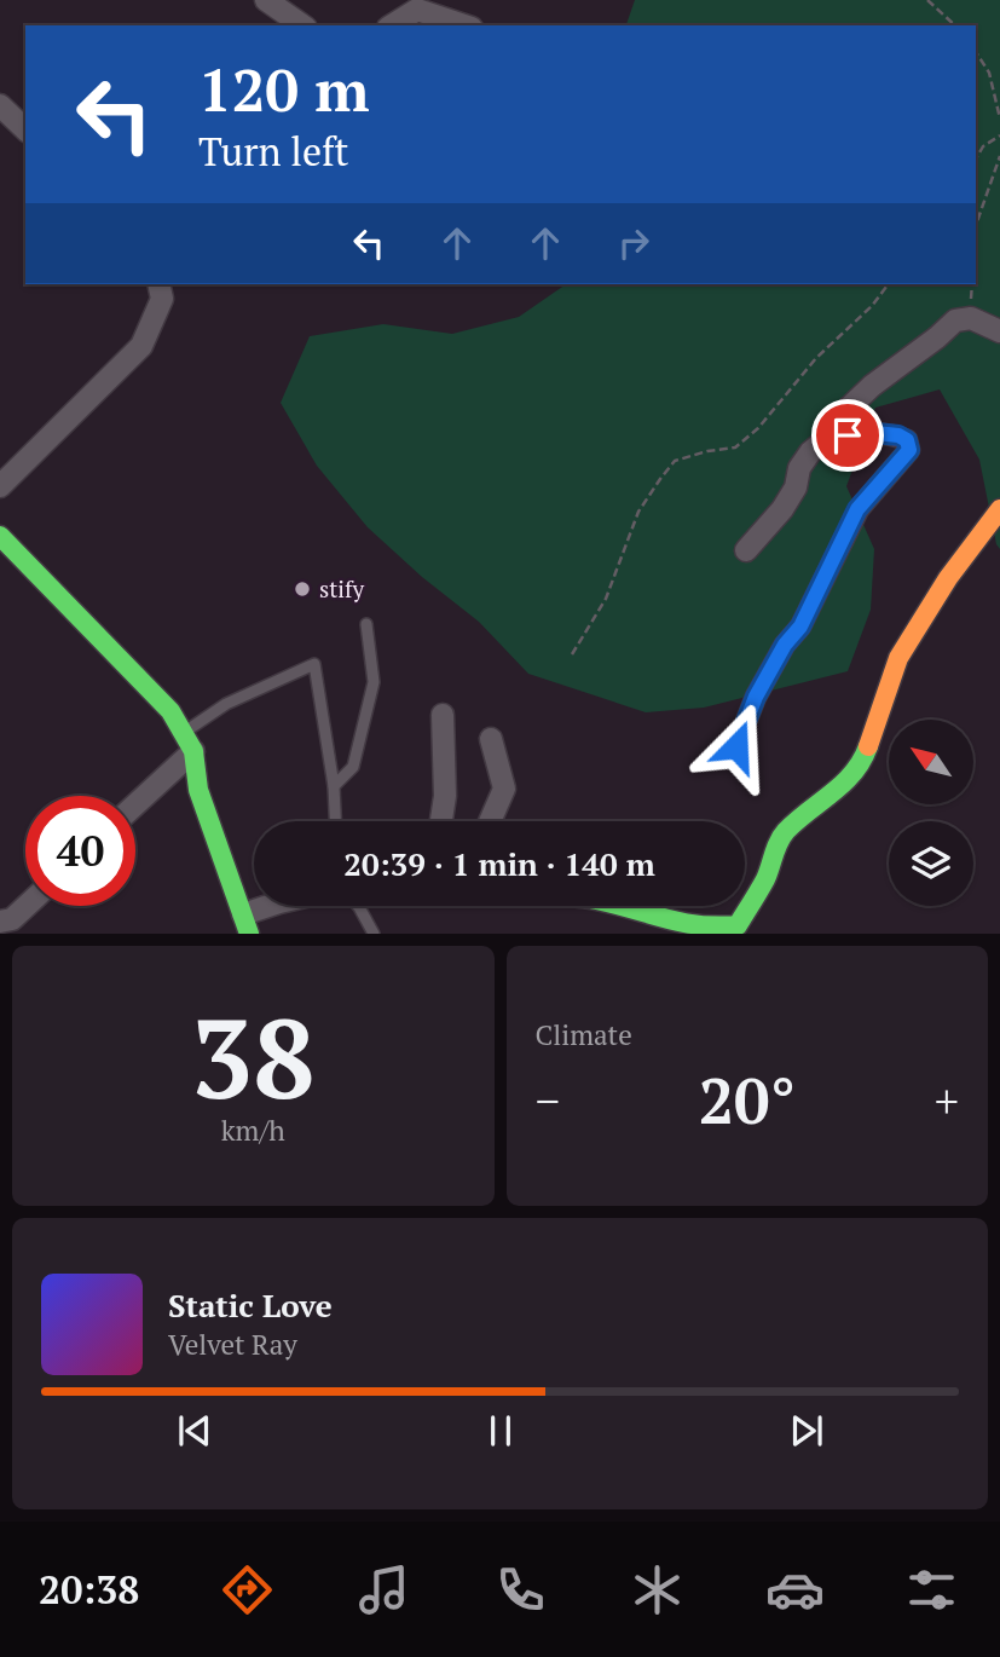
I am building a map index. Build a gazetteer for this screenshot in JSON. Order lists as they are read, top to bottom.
{
  "places": ["stify"],
  "north": "top left",
  "page": {
    "turn": ["120 m", "Turn left"],
    "limit": "40",
    "trip": "20:39 · 1 min · 140 m",
    "tile": [
      ["38", "km/h"],
      "Climate"
    ],
    "heat": ["−", "20°", "+"],
    "song": ["Static Love", "Velvet Ray"],
    "tabs": "20:38"
  }
}
